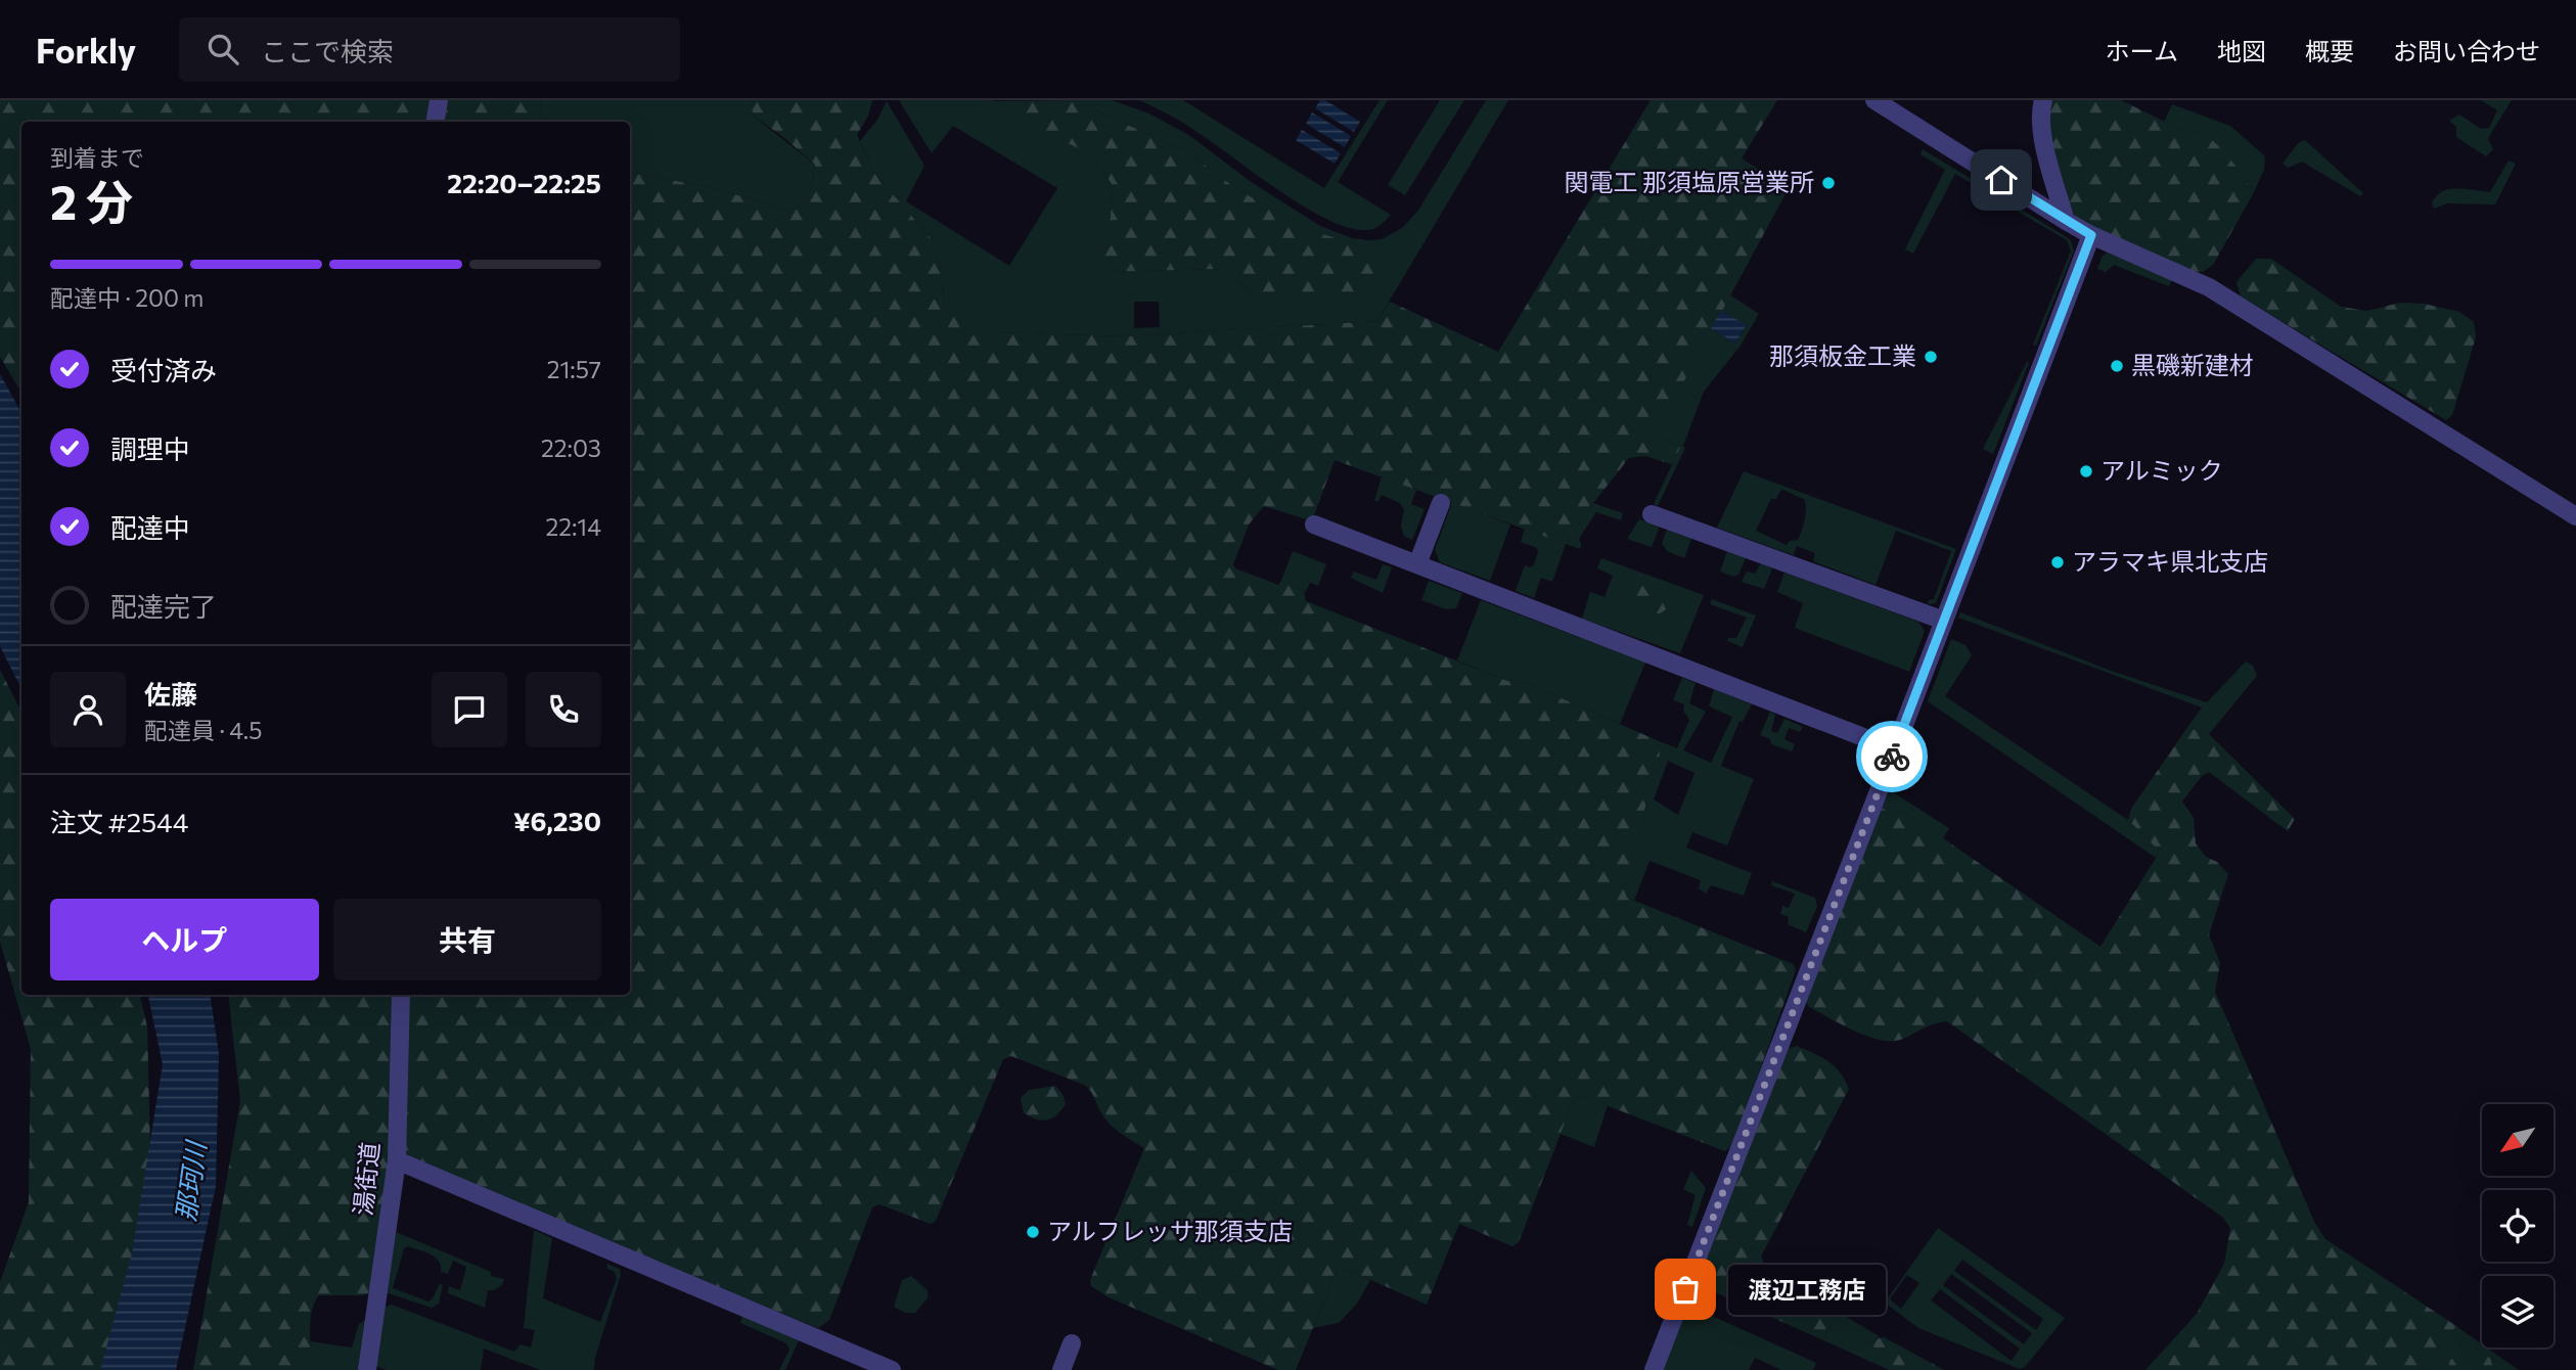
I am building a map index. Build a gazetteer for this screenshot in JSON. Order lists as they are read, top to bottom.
{
  "streets": {
    "street": ["湯街道"]
  },
  "water": ["那珂川"],
  "places": [
    "関電工 那須塩原営業所",
    "那須板金工業",
    "黒磯新建材",
    "アルミック",
    "アラマキ県北支店",
    "アルフレッサ那須支店",
    "渡辺工務店"
  ],
  "north": "bottom left",
  "page": {
    "header": "Forkly",
    "search": "ここで検索",
    "nav": [
      "ホーム",
      "地図",
      "概要",
      "お問い合わせ"
    ],
    "heading": ["2 分", "到着まで", "22:20–22:25"],
    "panel": [
      "佐藤",
      "配達員 · 4.5",
      "注文 #2544",
      "¥6,230"
    ],
    "bar": "配達中 · 200 m",
    "list": [
      ["受付済み", "21:57"],
      ["調理中", "22:03"],
      ["配達中", "22:14"],
      "配達完了"
    ],
    "buttons": ["ヘルプ", "共有"],
    "bubble": "渡辺工務店"
  }
}
